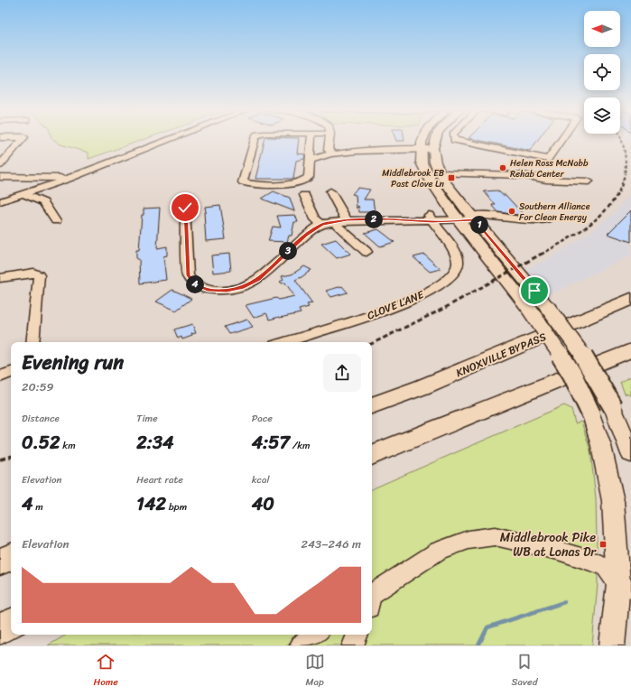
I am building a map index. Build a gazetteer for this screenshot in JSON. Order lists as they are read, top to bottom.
{
  "streets": {
    "highway": ["KNOXVILLE BYPASS"],
    "street": ["CLOVE LANE"]
  },
  "places": {
    "other": ["Helen Ross McNabb Rehab Center", "Southern Alliance For Clean Energy"],
    "transit": ["Middlebrook EB Past Clove Ln", "Middlebrook Pike WB at Lonas Dr"]
  },
  "north": "left",
  "page": {
    "pins": [
      "2",
      "1",
      "3",
      "4"
    ],
    "heading": ["Evening run", "20:59"],
    "stats": [
      ["Distance", "0.52 km"],
      ["Time", "2:34"],
      ["Pace", "4:57 /km"],
      ["Elevation", "4 m"],
      ["Heart rate", "142 bpm"],
      ["kcal", "40"]
    ],
    "chart": ["Elevation", "243–246 m"],
    "tabs": ["Home", "Map", "Saved"]
  }
}
